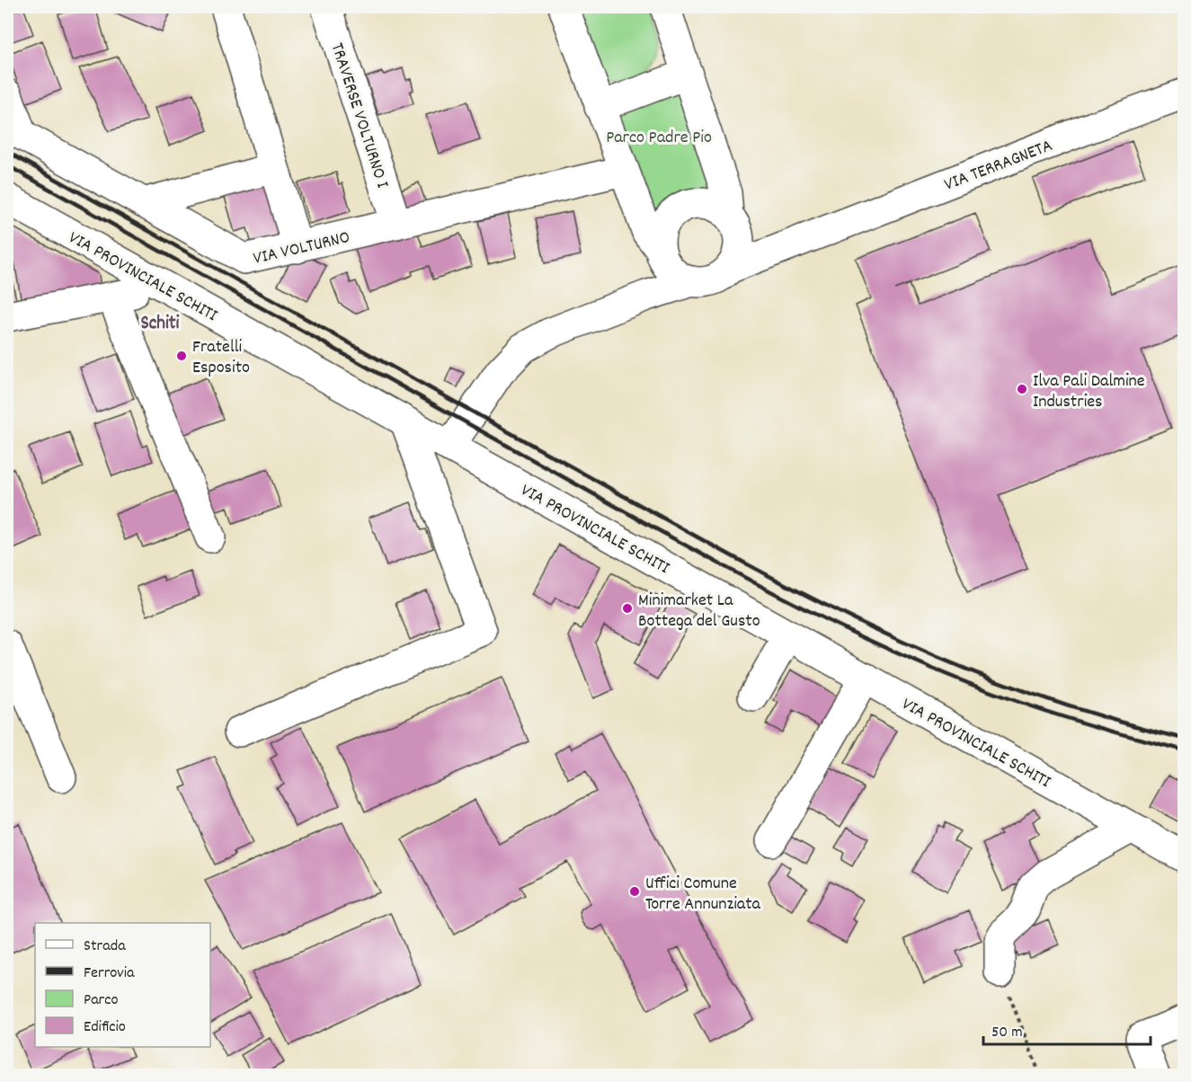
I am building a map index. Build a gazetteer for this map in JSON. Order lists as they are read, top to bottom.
{
  "streets": {
    "street": [
      "TRAVERSE VOLTURNO I",
      "VIA TERRAGNETA",
      "VIA VOLTURNO",
      "VIA PROVINCIALE SCHITI"
    ]
  },
  "crossings": [
    ["TRAVERSE VOLTURNO I", "VIA VOLTURNO"]
  ],
  "districts": ["Schiti"],
  "parks": ["Parco Padre Pio"],
  "places": [
    "Fratelli Esposito",
    "Ilva Pali Dalmine Industries",
    "Minimarket La Bottega del Gusto",
    "Uffici Comune Torre Annunziata"
  ],
  "legend": [
    "Strada",
    "Ferrovia",
    "Parco",
    "Edificio"
  ],
  "scale_bar": "50 m"
}
